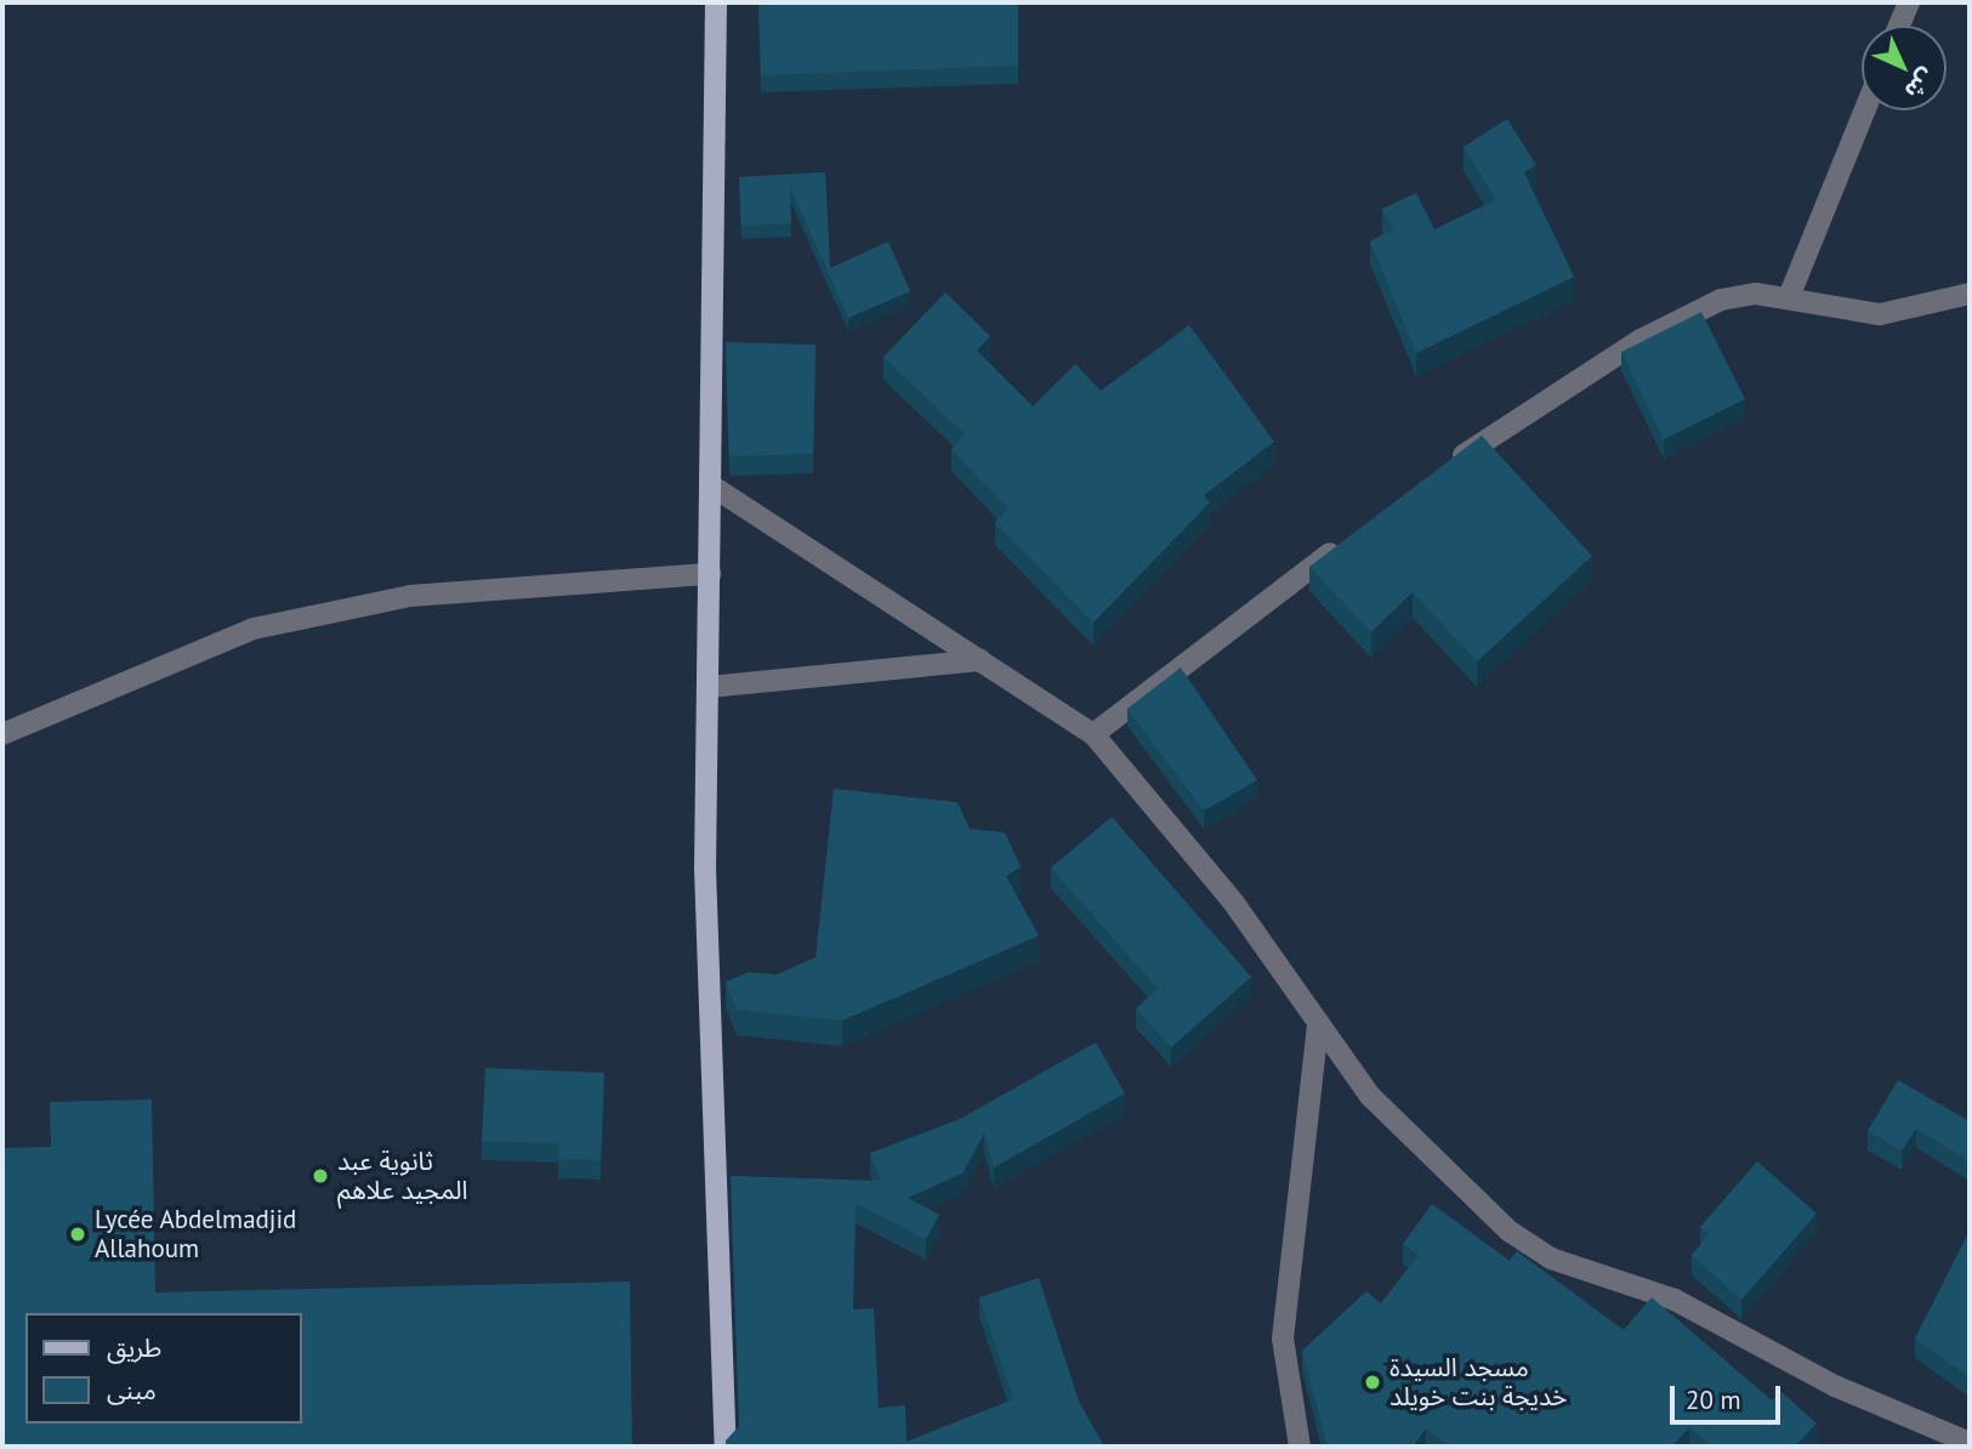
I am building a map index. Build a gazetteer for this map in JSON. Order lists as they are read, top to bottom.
{
  "places": ["ثانوية عبد المجيد علاهم", "Lycée Abdelmadjid Allahoum", "مسجد السيدة خديجة بنت خويلد"],
  "legend": ["طريق", "مبنى"],
  "scale_bar": "20 m",
  "north": "bottom right"
}
